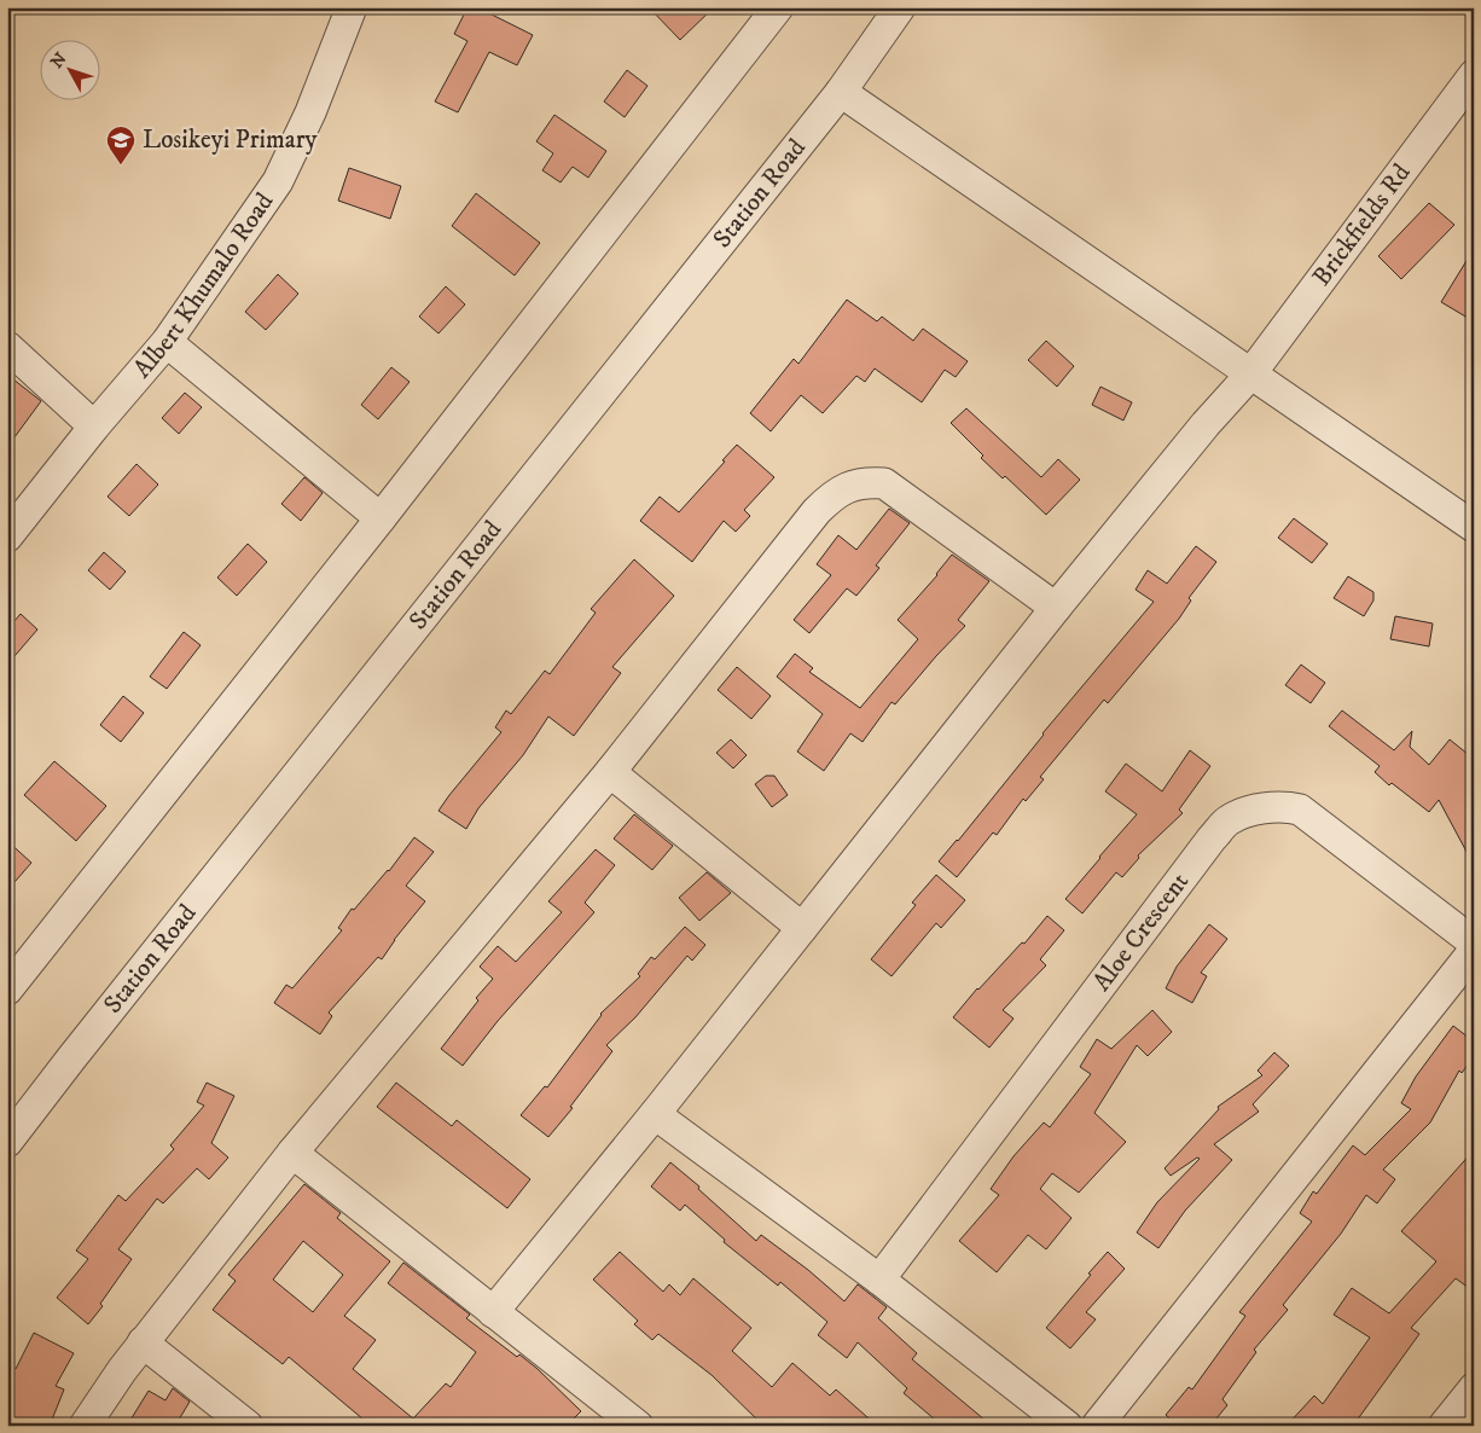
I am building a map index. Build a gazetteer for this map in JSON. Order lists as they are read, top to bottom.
{
  "streets": {
    "street": [
      "Station Road",
      "Brickfields Rd",
      "Albert Khumalo Road",
      "Aloe Crescent"
    ]
  },
  "places": {
    "school or university": ["Losikeyi Primary"]
  },
  "north": "top left"
}
